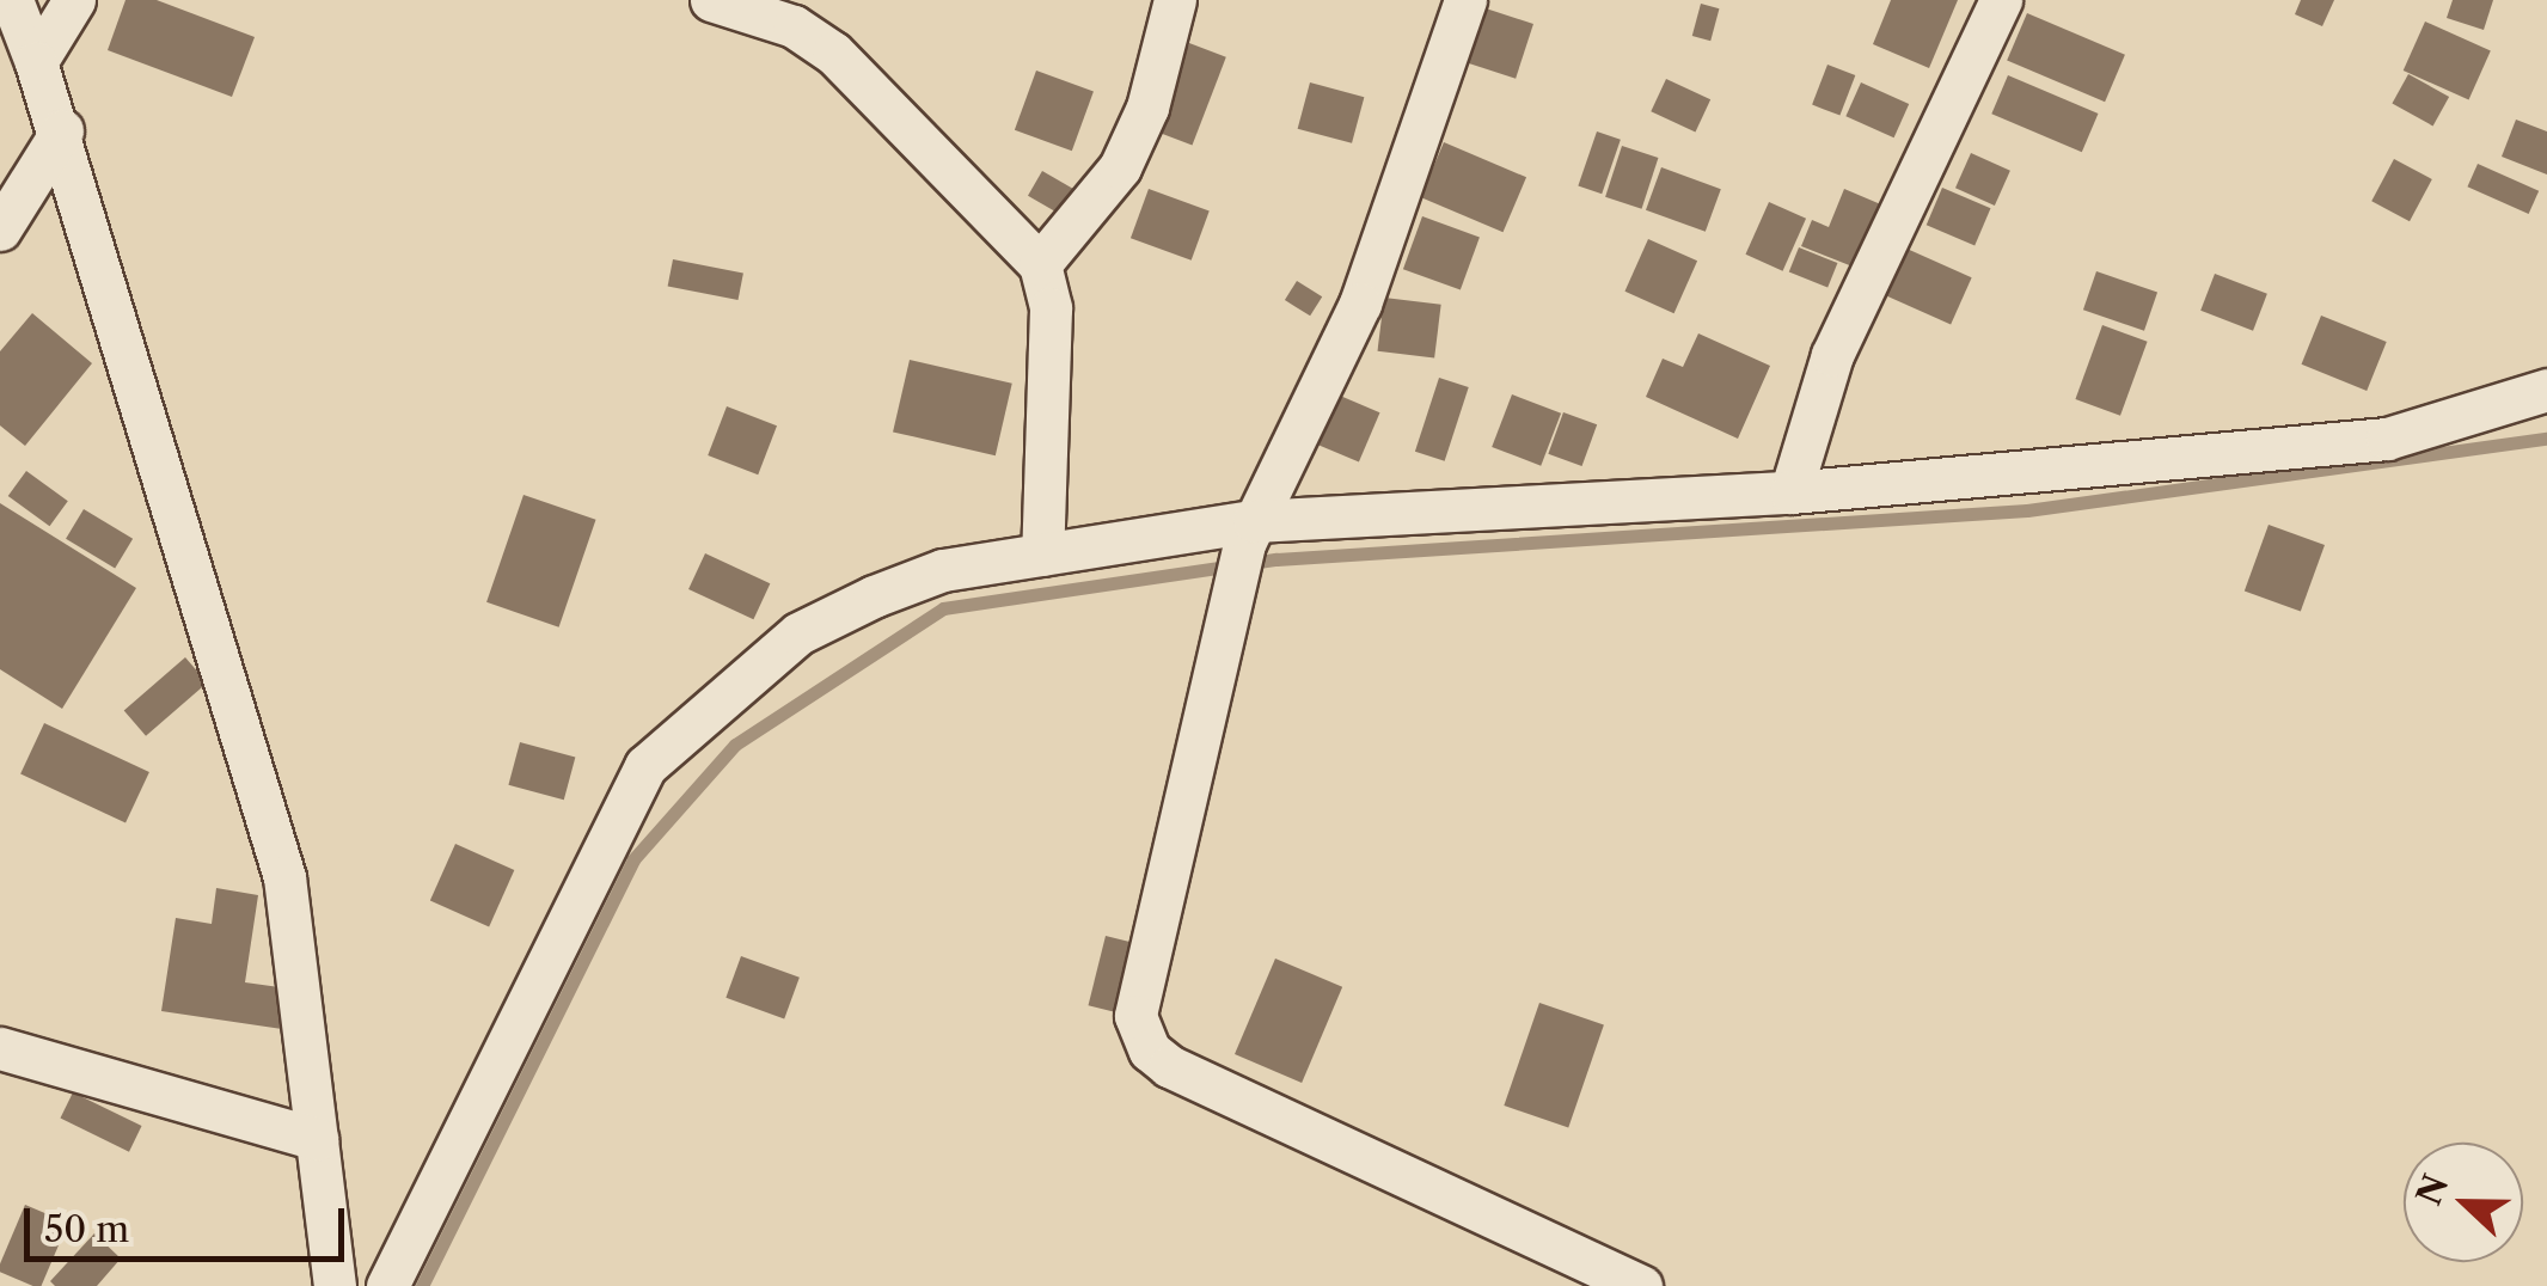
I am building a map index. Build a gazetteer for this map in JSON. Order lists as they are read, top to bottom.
{
  "scale_bar": "50 m",
  "north": "left"
}
